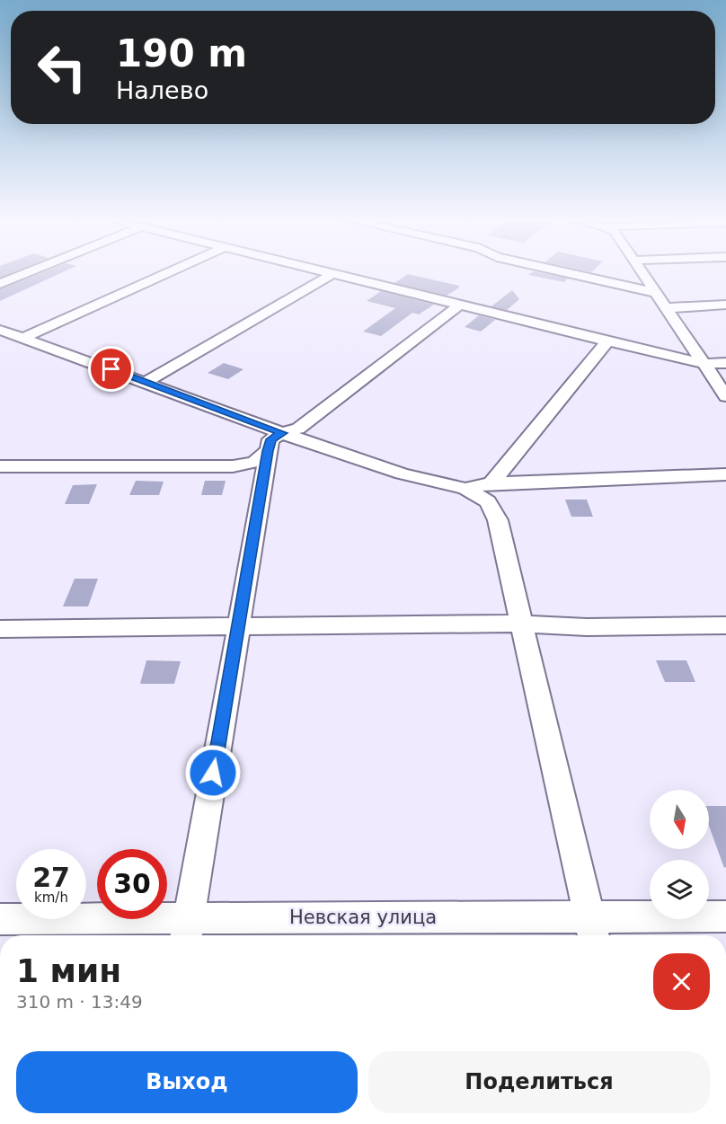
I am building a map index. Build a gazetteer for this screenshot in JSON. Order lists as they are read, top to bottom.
{
  "streets": {
    "street": ["Невская улица"]
  },
  "north": "bottom",
  "page": {
    "turn": ["190 m", "Налево"],
    "speed": "27 km/h",
    "limit": "30",
    "heading": ["1 мин", "310 m · 13:49"],
    "buttons": ["Выход", "Поделиться"]
  }
}
